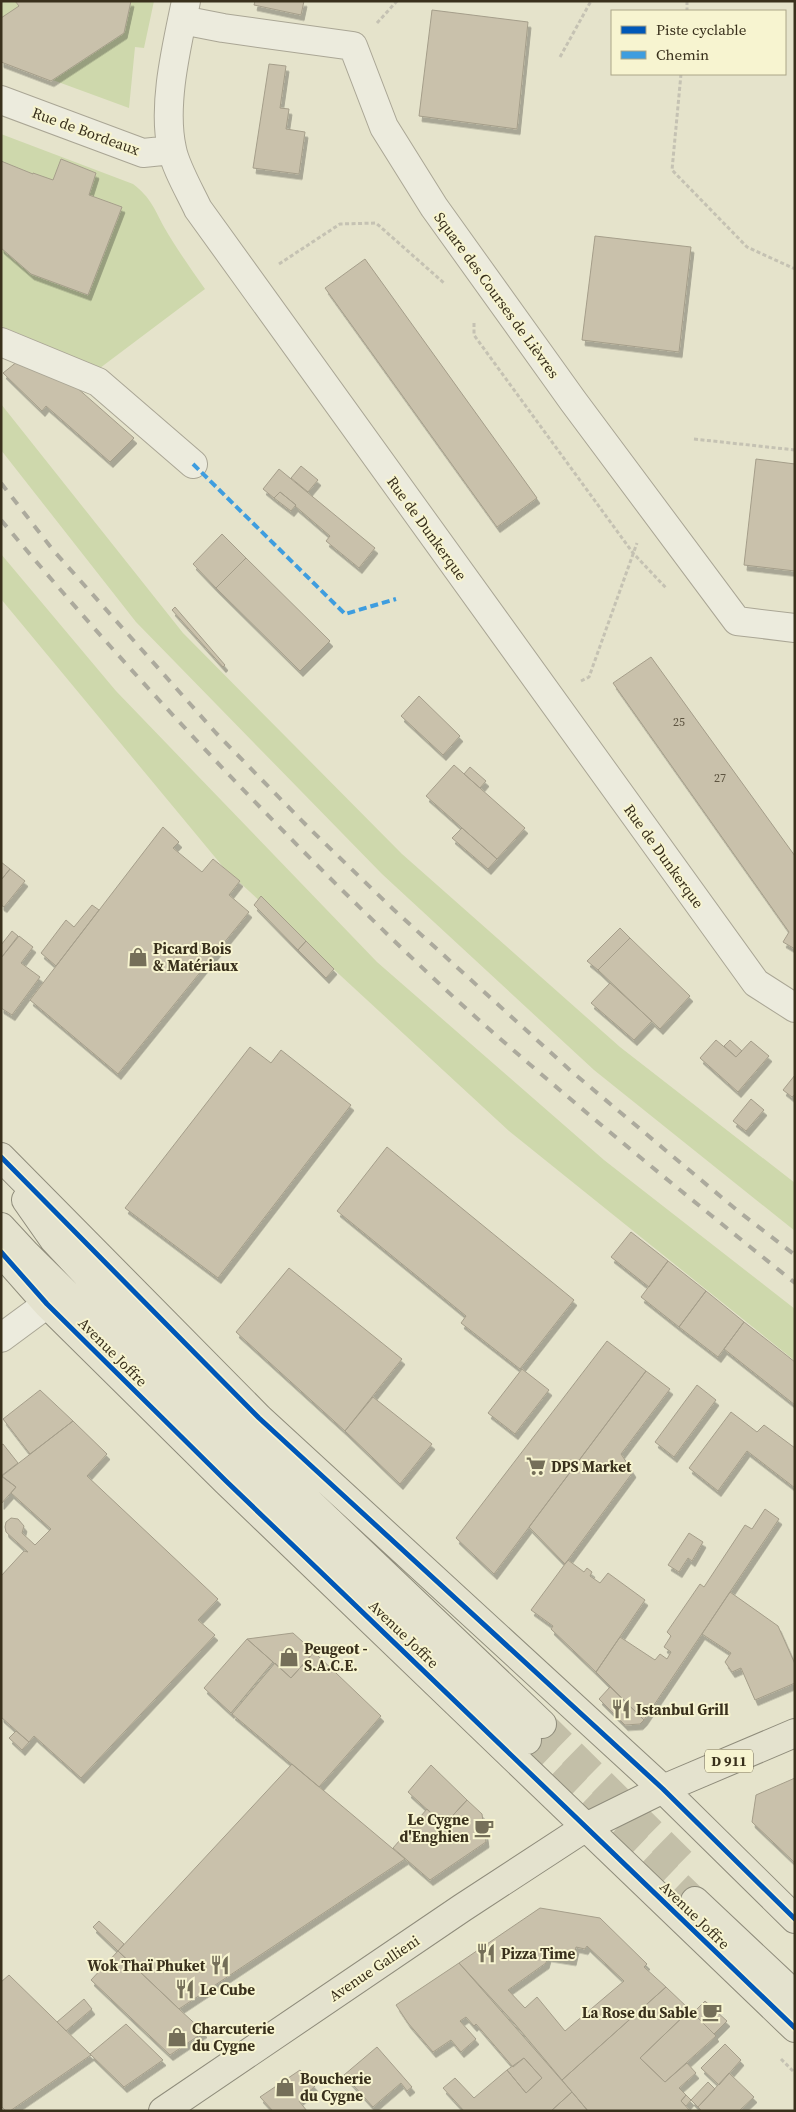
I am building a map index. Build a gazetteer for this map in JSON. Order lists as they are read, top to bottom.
{
  "streets": {
    "main road": ["Avenue Joffre", "D 911", "Avenue Gallieni"],
    "street": ["Rue de Bordeaux", "Square des Courses de Lièvres", "Rue de Dunkerque"]
  },
  "crossings": [
    ["Rue de Bordeaux", "Rue de Dunkerque"],
    ["Square des Courses de Lièvres", "Rue de Dunkerque"],
    ["Avenue Joffre", "D 911"],
    ["Avenue Joffre", "Avenue Gallieni"],
    ["D 911", "Avenue Gallieni"]
  ],
  "places": {
    "shop": [
      "Picard Bois & Matériaux",
      "Peugeot - S.A.C.E.",
      "Charcuterie du Cygne",
      "Boucherie du Cygne"
    ],
    "supermarket": ["DPS Market"],
    "restaurant": [
      "Istanbul Grill",
      "Pizza Time",
      "Wok Thaï Phuket",
      "Le Cube"
    ],
    "cafe": ["Le Cygne d'Enghien", "La Rose du Sable"]
  },
  "house_numbers": ["25", "27"],
  "legend": ["Piste cyclable", "Chemin"]
}
